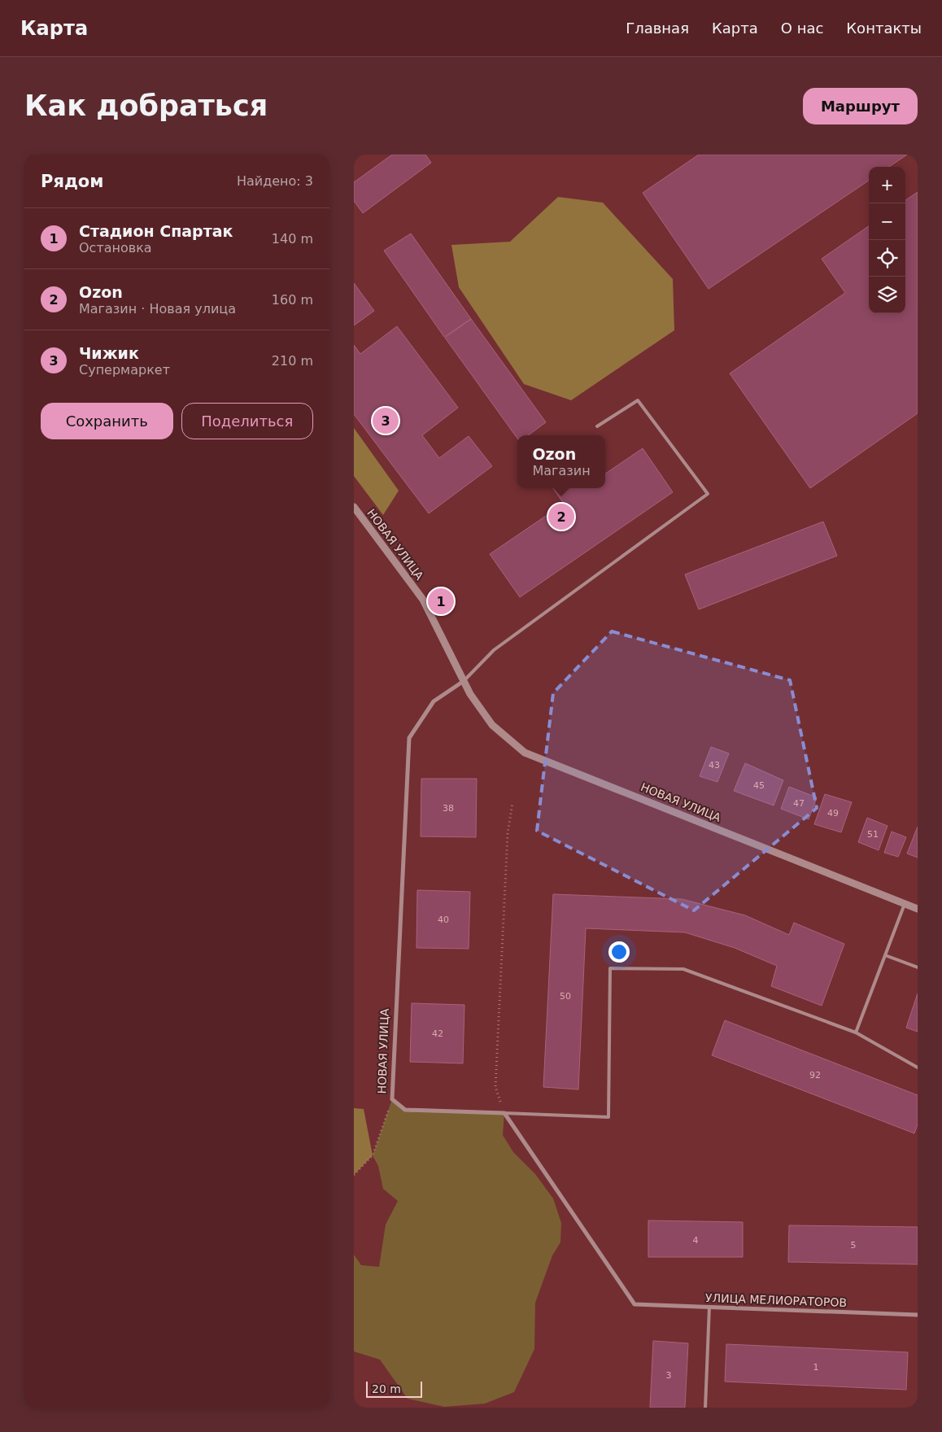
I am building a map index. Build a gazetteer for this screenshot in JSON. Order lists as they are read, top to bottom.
{
  "streets": {
    "street": ["НОВАЯ УЛИЦА", "УЛИЦА МЕЛИОРАТОРОВ"]
  },
  "crossings": [
    ["НОВАЯ УЛИЦА", "УЛИЦА МЕЛИОРАТОРОВ"]
  ],
  "house_numbers": [
    "43",
    "45",
    "47",
    "38",
    "49",
    "51",
    "40",
    "50",
    "42",
    "92",
    "4",
    "5",
    "1",
    "3"
  ],
  "scale_bar": "20 m",
  "page": {
    "header": "Карта",
    "nav": [
      "Главная",
      "Карта",
      "О нас",
      "Контакты"
    ],
    "buttons": [
      "Маршрут",
      ["Сохранить", "Поделиться"]
    ],
    "title": "Как добраться",
    "heading": ["Рядом", "Найдено: 3"],
    "map_buttons": ["+", "−"],
    "list": [
      {
        "mark": "1",
        "name": "Стадион Спартак",
        "note": "Остановка",
        "value": "140 m"
      },
      {
        "mark": "2",
        "name": "Ozon",
        "note": "Магазин · Новая улица",
        "value": "160 m"
      },
      {
        "mark": "3",
        "name": "Чижик",
        "note": "Супермаркет",
        "value": "210 m"
      }
    ],
    "pins": ["3", "2", "1"],
    "popup": ["Ozon", "Магазин"],
    "scale": "20 m"
  }
}
